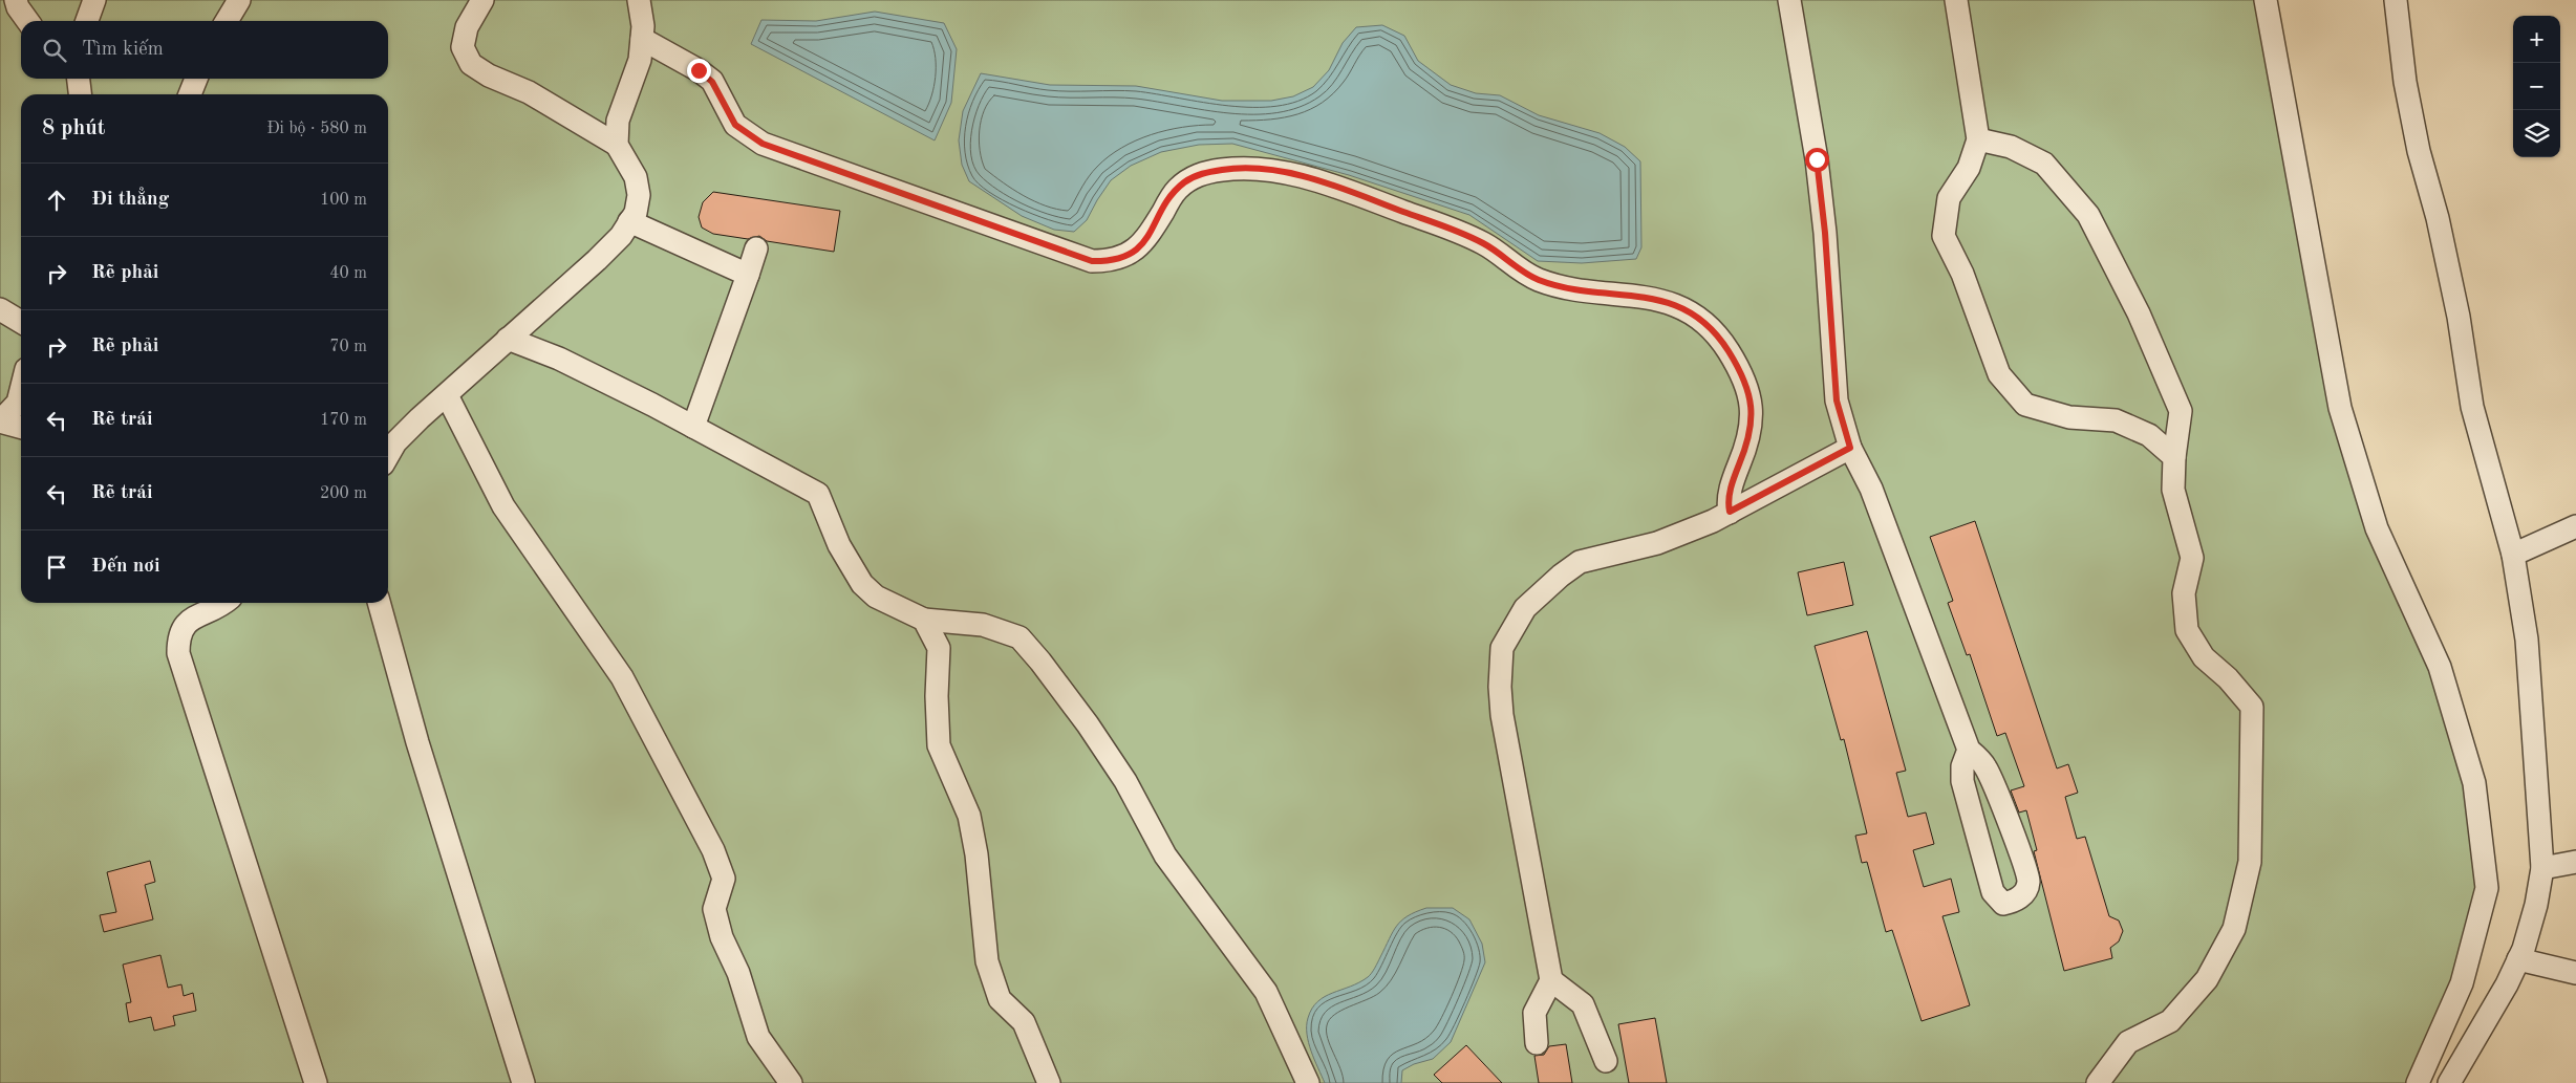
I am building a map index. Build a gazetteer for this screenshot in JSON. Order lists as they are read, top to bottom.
{
  "page": {
    "map_buttons": ["+", "−"],
    "search": "Tìm kiếm",
    "heading": ["8 phút", "Đi bộ · 580 m"],
    "list": [
      ["Đi thẳng", "100 m"],
      ["Rẽ phải", "40 m"],
      ["Rẽ phải", "70 m"],
      ["Rẽ trái", "170 m"],
      ["Rẽ trái", "200 m"],
      "Đến nơi"
    ]
  }
}
